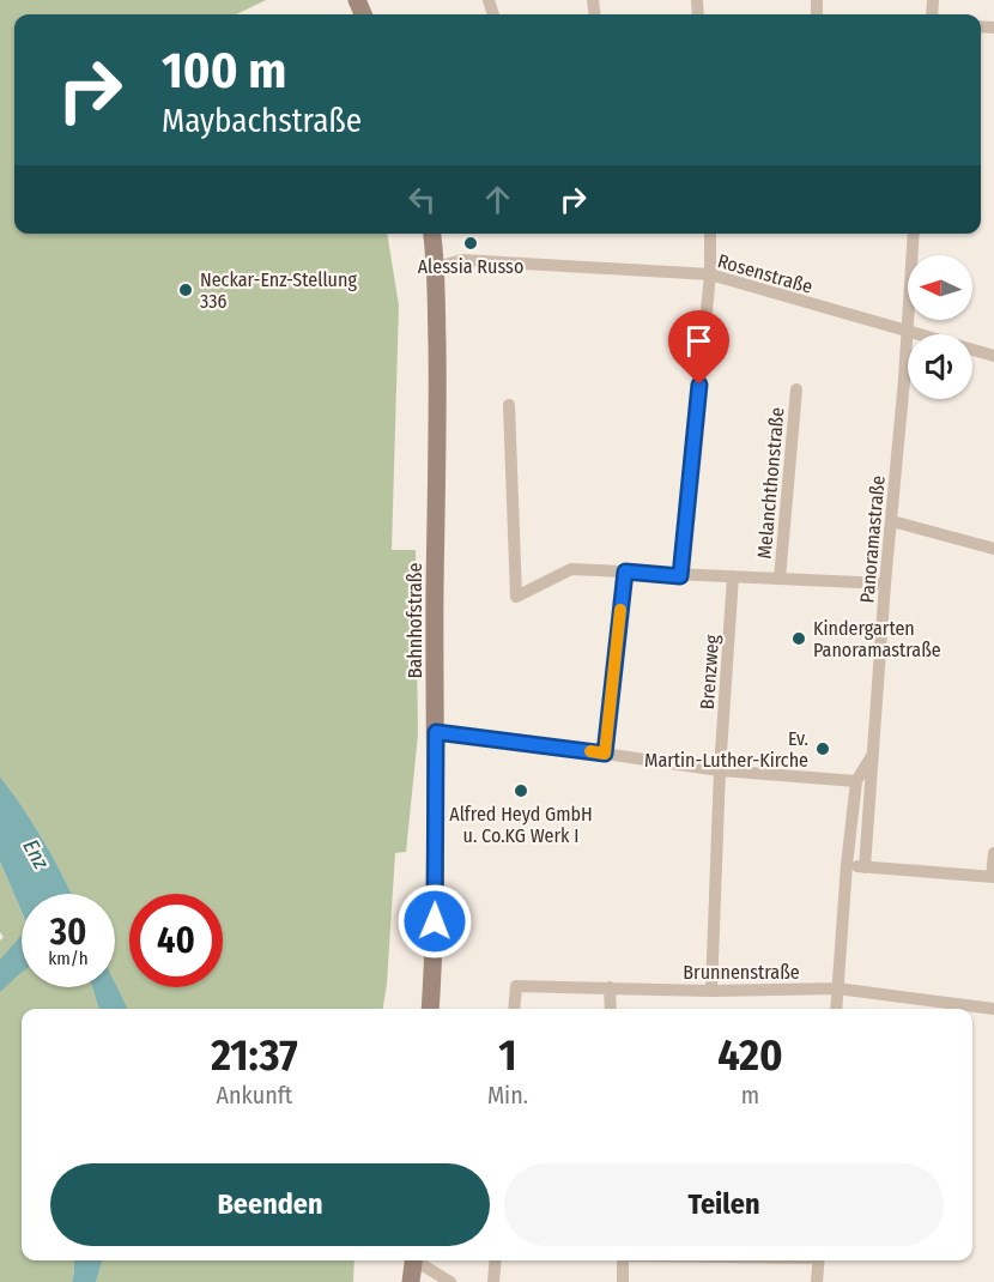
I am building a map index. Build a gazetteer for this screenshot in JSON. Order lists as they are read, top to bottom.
{
  "streets": {
    "street": [
      "Rosenstraße",
      "Melanchthonstraße",
      "Panoramastraße",
      "Bahnhofstraße",
      "Brenzweg",
      "Brunnenstraße"
    ]
  },
  "crossings": [
    ["Rosenstraße", "Panoramastraße"],
    ["Rosenstraße", "Bahnhofstraße"],
    ["Panoramastraße", "Brunnenstraße"],
    ["Brenzweg", "Brunnenstraße"]
  ],
  "water": ["Enz"],
  "places": [
    "Alessia Russo",
    "Neckar-Enz-Stellung 336",
    "Kindergarten Panoramastraße",
    "Ev. Martin-Luther-Kirche",
    "Alfred Heyd GmbH u. Co.KG Werk I"
  ],
  "north": "left",
  "page": {
    "turn": ["100 m", "Maybachstraße"],
    "speed": "30 km/h",
    "limit": "40",
    "eta": [
      "21:37",
      "Ankunft",
      "1",
      "Min.",
      "420",
      "m"
    ],
    "buttons": ["Beenden", "Teilen"]
  }
}
